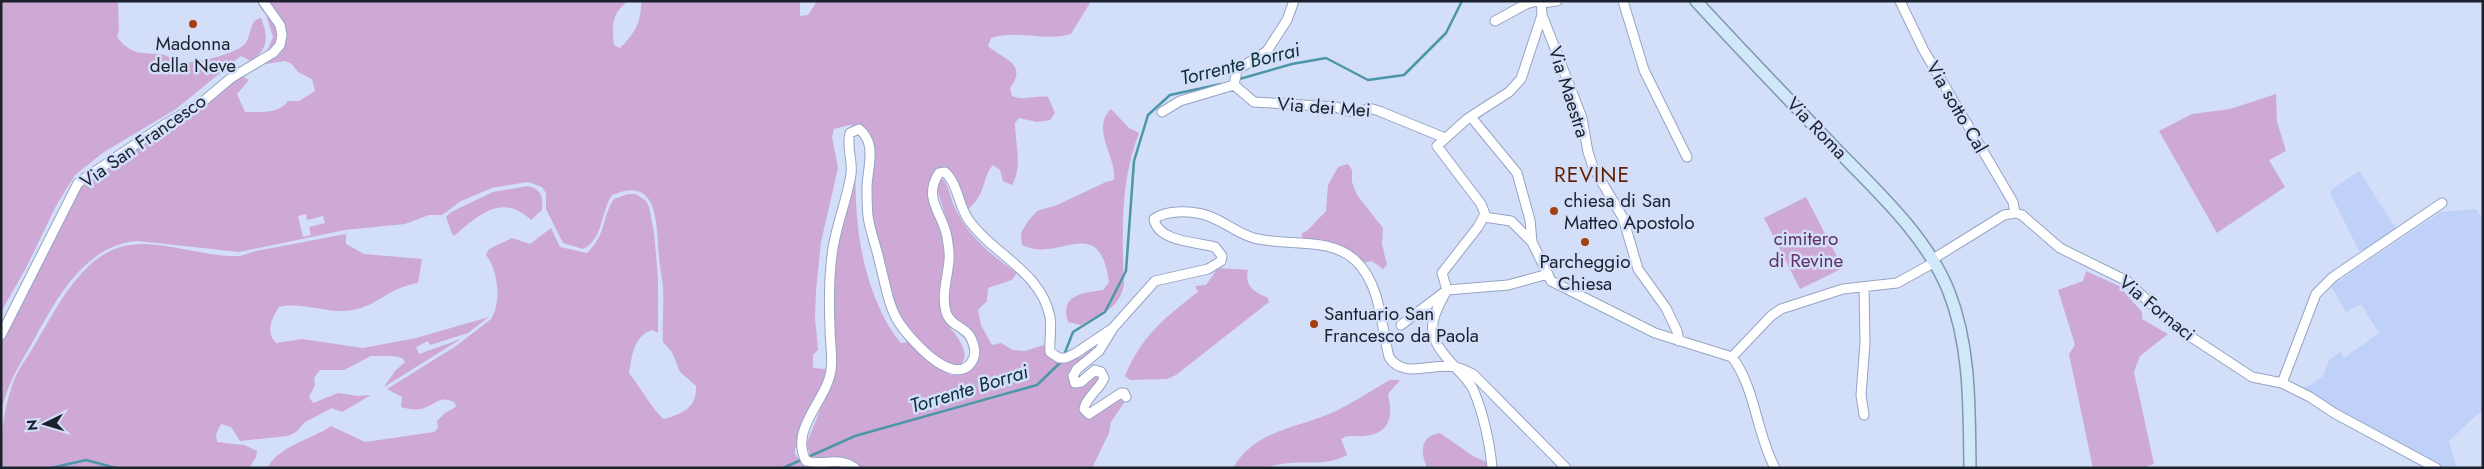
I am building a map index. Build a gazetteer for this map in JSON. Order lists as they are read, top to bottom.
{
  "streets": {
    "main road": ["Via Roma"],
    "street": [
      "Via Maestra",
      "Via dei Mei",
      "Via sotto Cal",
      "Via San Francesco",
      "Via Fornaci"
    ]
  },
  "crossings": [
    ["Via sotto Cal", "Via Fornaci"]
  ],
  "districts": ["REVINE"],
  "water": ["Torrente Borrai"],
  "parks": ["cimitero di Revine"],
  "places": [
    "Madonna della Neve",
    "chiesa di San Matteo Apostolo",
    "Parcheggio Chiesa",
    "Santuario San Francesco da Paola"
  ],
  "north": "left"
}
